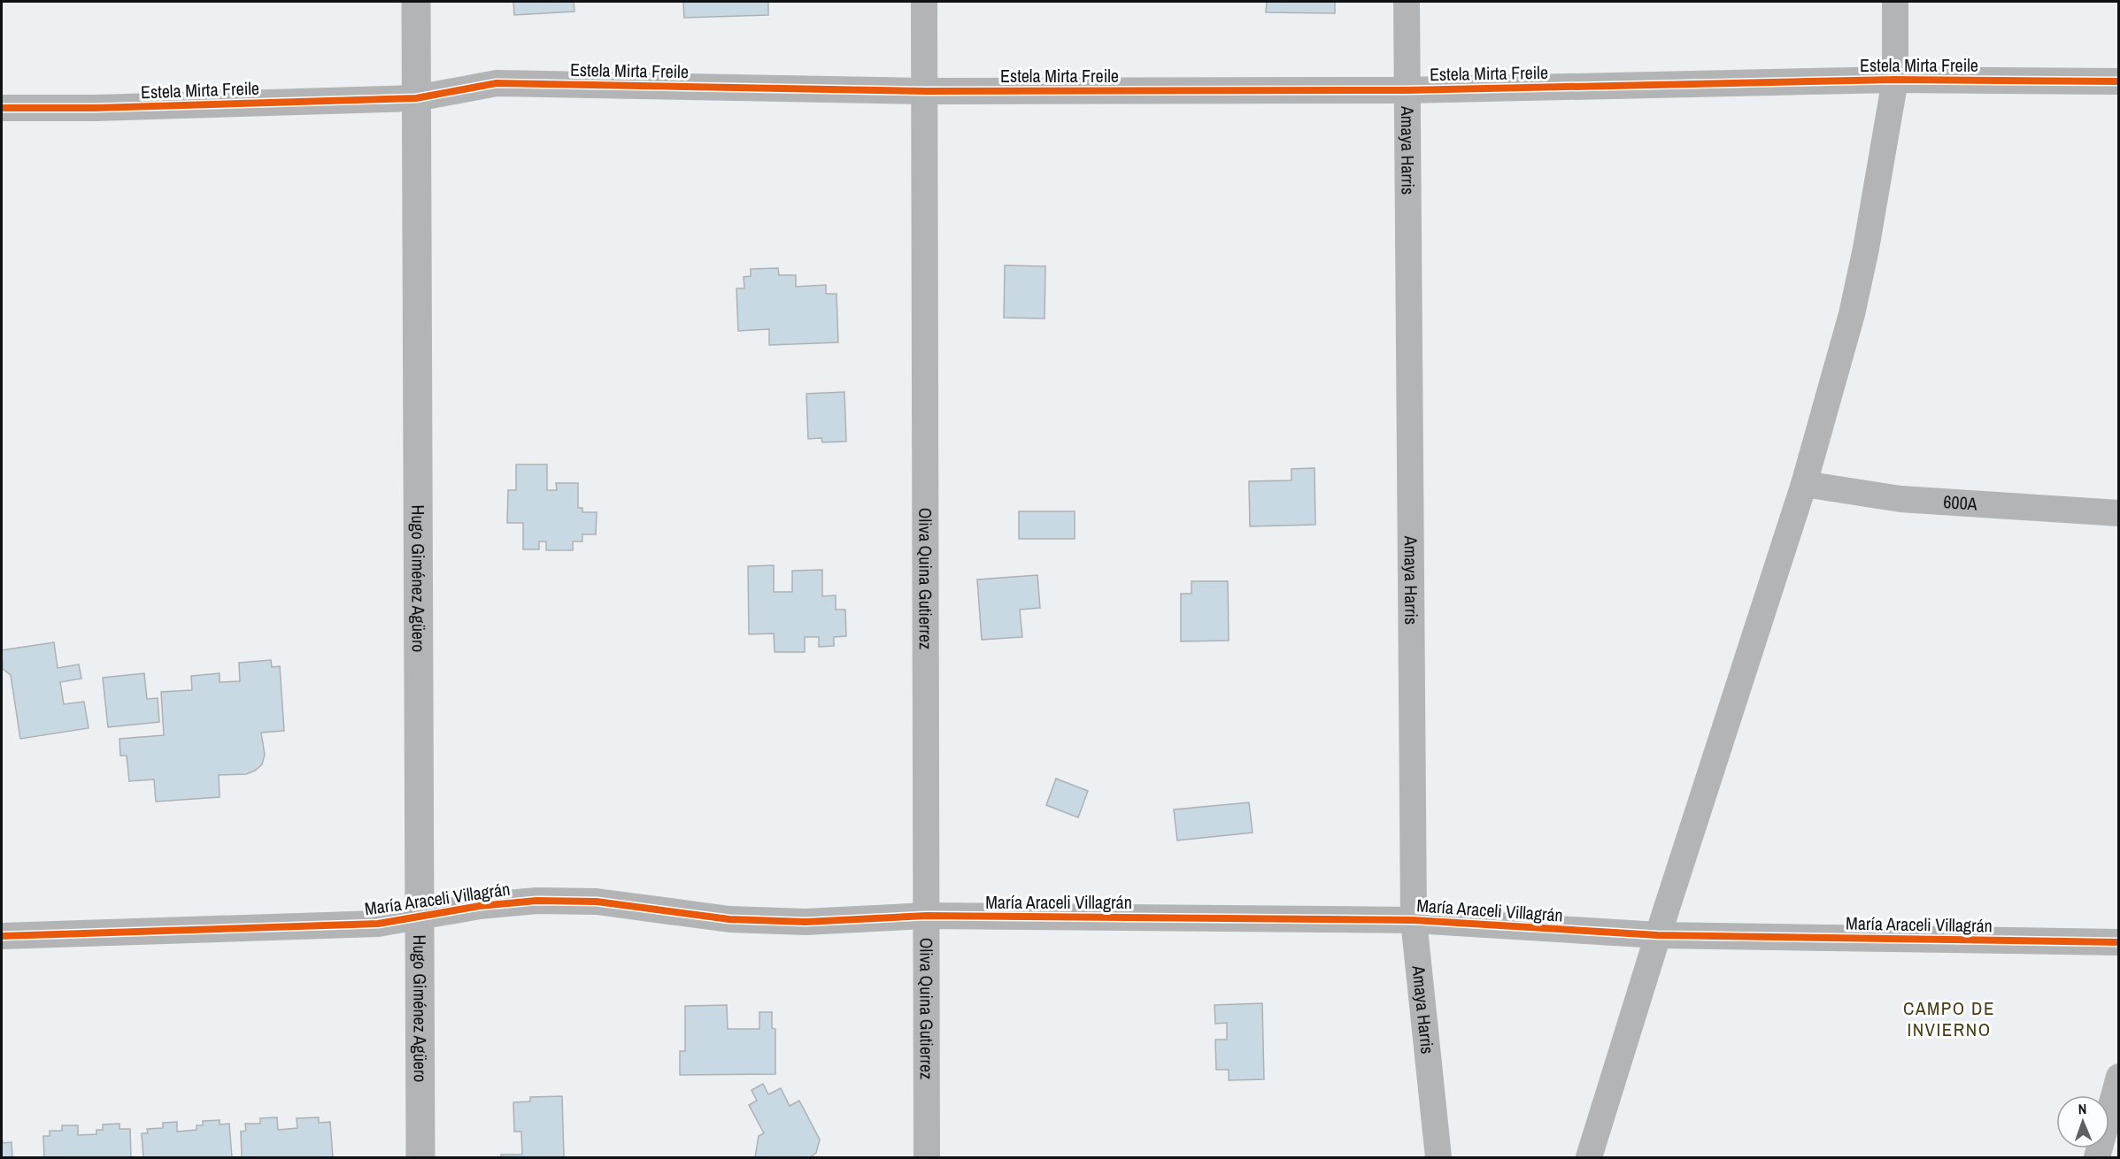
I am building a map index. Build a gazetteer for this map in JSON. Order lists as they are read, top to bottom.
{
  "streets": {
    "street": [
      "Estela Mirta Freile",
      "Amaya Harris",
      "600A",
      "Hugo Giménez Agüero",
      "Oliva Quina Gutierrez",
      "María Araceli Villagrán"
    ]
  },
  "crossings": [
    ["Estela Mirta Freile", "Amaya Harris"],
    ["Estela Mirta Freile", "Hugo Giménez Agüero"],
    ["Estela Mirta Freile", "Oliva Quina Gutierrez"],
    ["Amaya Harris", "María Araceli Villagrán"],
    ["Hugo Giménez Agüero", "María Araceli Villagrán"],
    ["Oliva Quina Gutierrez", "María Araceli Villagrán"]
  ],
  "districts": ["CAMPO DE INVIERNO"],
  "north": "top"
}
